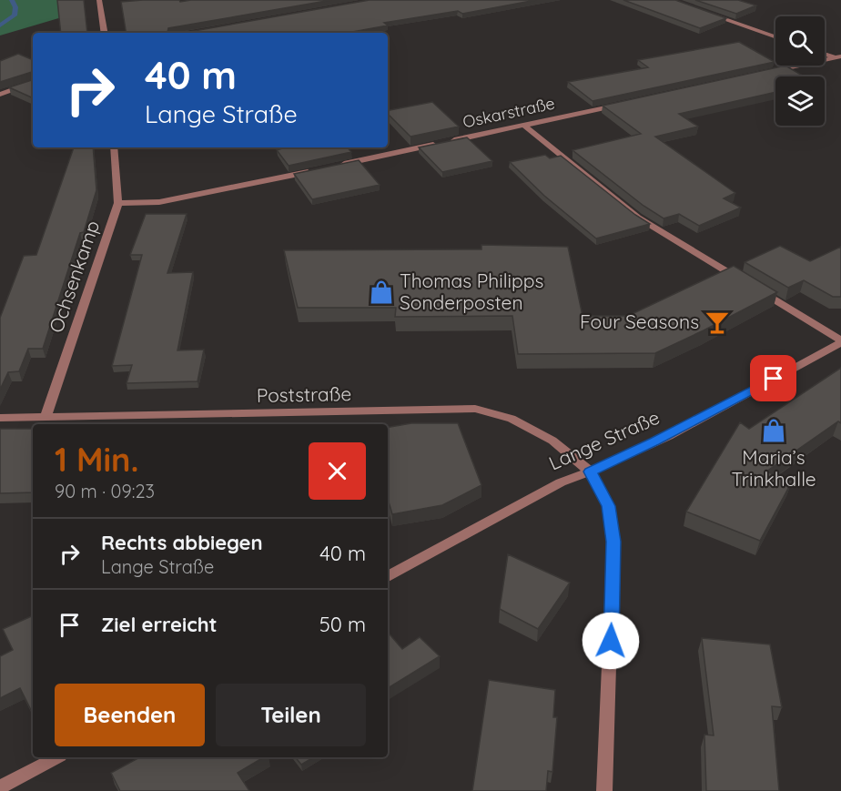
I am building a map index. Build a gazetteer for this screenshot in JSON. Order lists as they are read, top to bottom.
{
  "streets": {
    "street": [
      "Oskarstraße",
      "Ochsenkamp",
      "Poststraße",
      "Lange Straße"
    ]
  },
  "crossings": [
    ["Ochsenkamp", "Poststraße"],
    ["Poststraße", "Lange Straße"]
  ],
  "places": {
    "shop": ["Thomas Philipps Sonderposten", "Maria’s Trinkhalle"],
    "bar": ["Four Seasons"]
  },
  "page": {
    "turn": ["40 m", "Lange Straße"],
    "heading": ["1 Min.", "90 m · 09:23"],
    "list": [
      {
        "name": "Rechts abbiegen",
        "note": "Lange Straße",
        "value": "40 m"
      },
      {
        "name": "Ziel erreicht",
        "value": "50 m"
      }
    ],
    "buttons": ["Beenden", "Teilen"]
  }
}
